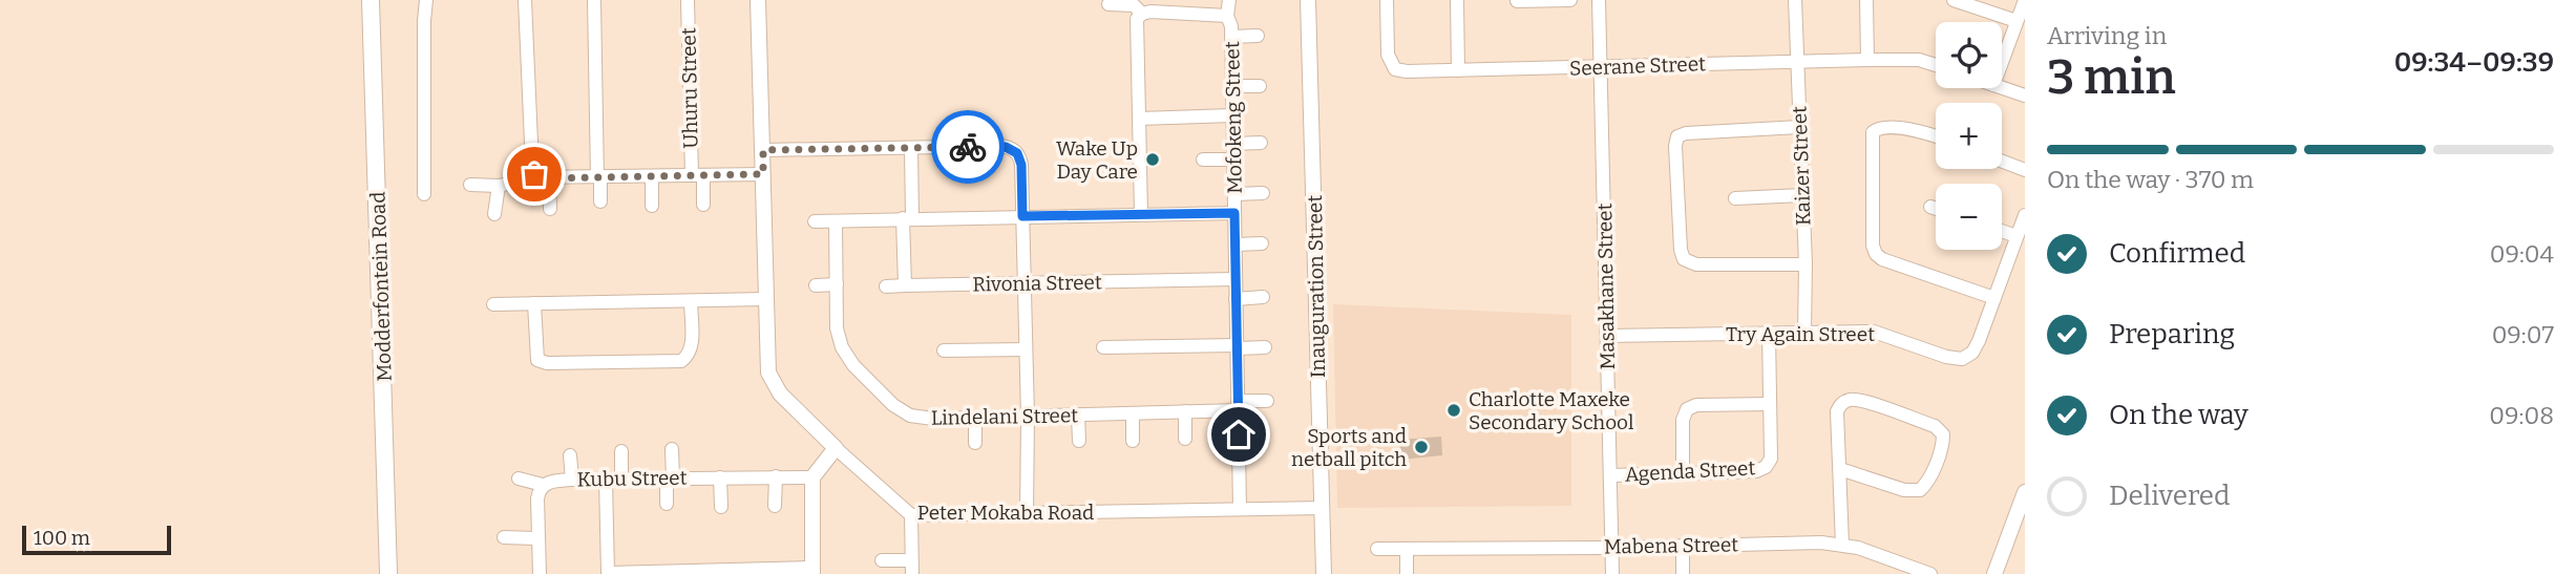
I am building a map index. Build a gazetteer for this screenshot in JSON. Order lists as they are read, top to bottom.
{
  "streets": {
    "main road": ["Modderfontein Road"],
    "street": [
      "Seerane Street",
      "Uhuru Street",
      "Mofokeng Street",
      "Kaizer Street",
      "Rivonia Street",
      "Inauguration Street",
      "Masakhane Street",
      "Try Again Street",
      "Lindelani Street",
      "Agenda Street",
      "Kubu Street",
      "Peter Mokaba Road",
      "Mabena Street"
    ]
  },
  "crossings": [
    ["Seerane Street", "Kaizer Street"],
    ["Seerane Street", "Masakhane Street"],
    ["Mofokeng Street", "Rivonia Street"],
    ["Mofokeng Street", "Lindelani Street"],
    ["Mofokeng Street", "Peter Mokaba Road"],
    ["Kaizer Street", "Try Again Street"],
    ["Inauguration Street", "Peter Mokaba Road"],
    ["Masakhane Street", "Try Again Street"],
    ["Masakhane Street", "Agenda Street"],
    ["Masakhane Street", "Mabena Street"],
    ["Try Again Street", "Agenda Street"]
  ],
  "places": ["Wake Up Day Care", "Charlotte Maxeke Secondary School", "Sports and netball pitch"],
  "scale_bar": "100 m",
  "page": {
    "heading": ["3 min", "Arriving in", "09:34–09:39"],
    "map_buttons": ["+", "−"],
    "bar": "On the way · 370 m",
    "list": [
      ["Confirmed", "09:04"],
      ["Preparing", "09:07"],
      ["On the way", "09:08"],
      "Delivered"
    ],
    "scale": "100 m"
  }
}
